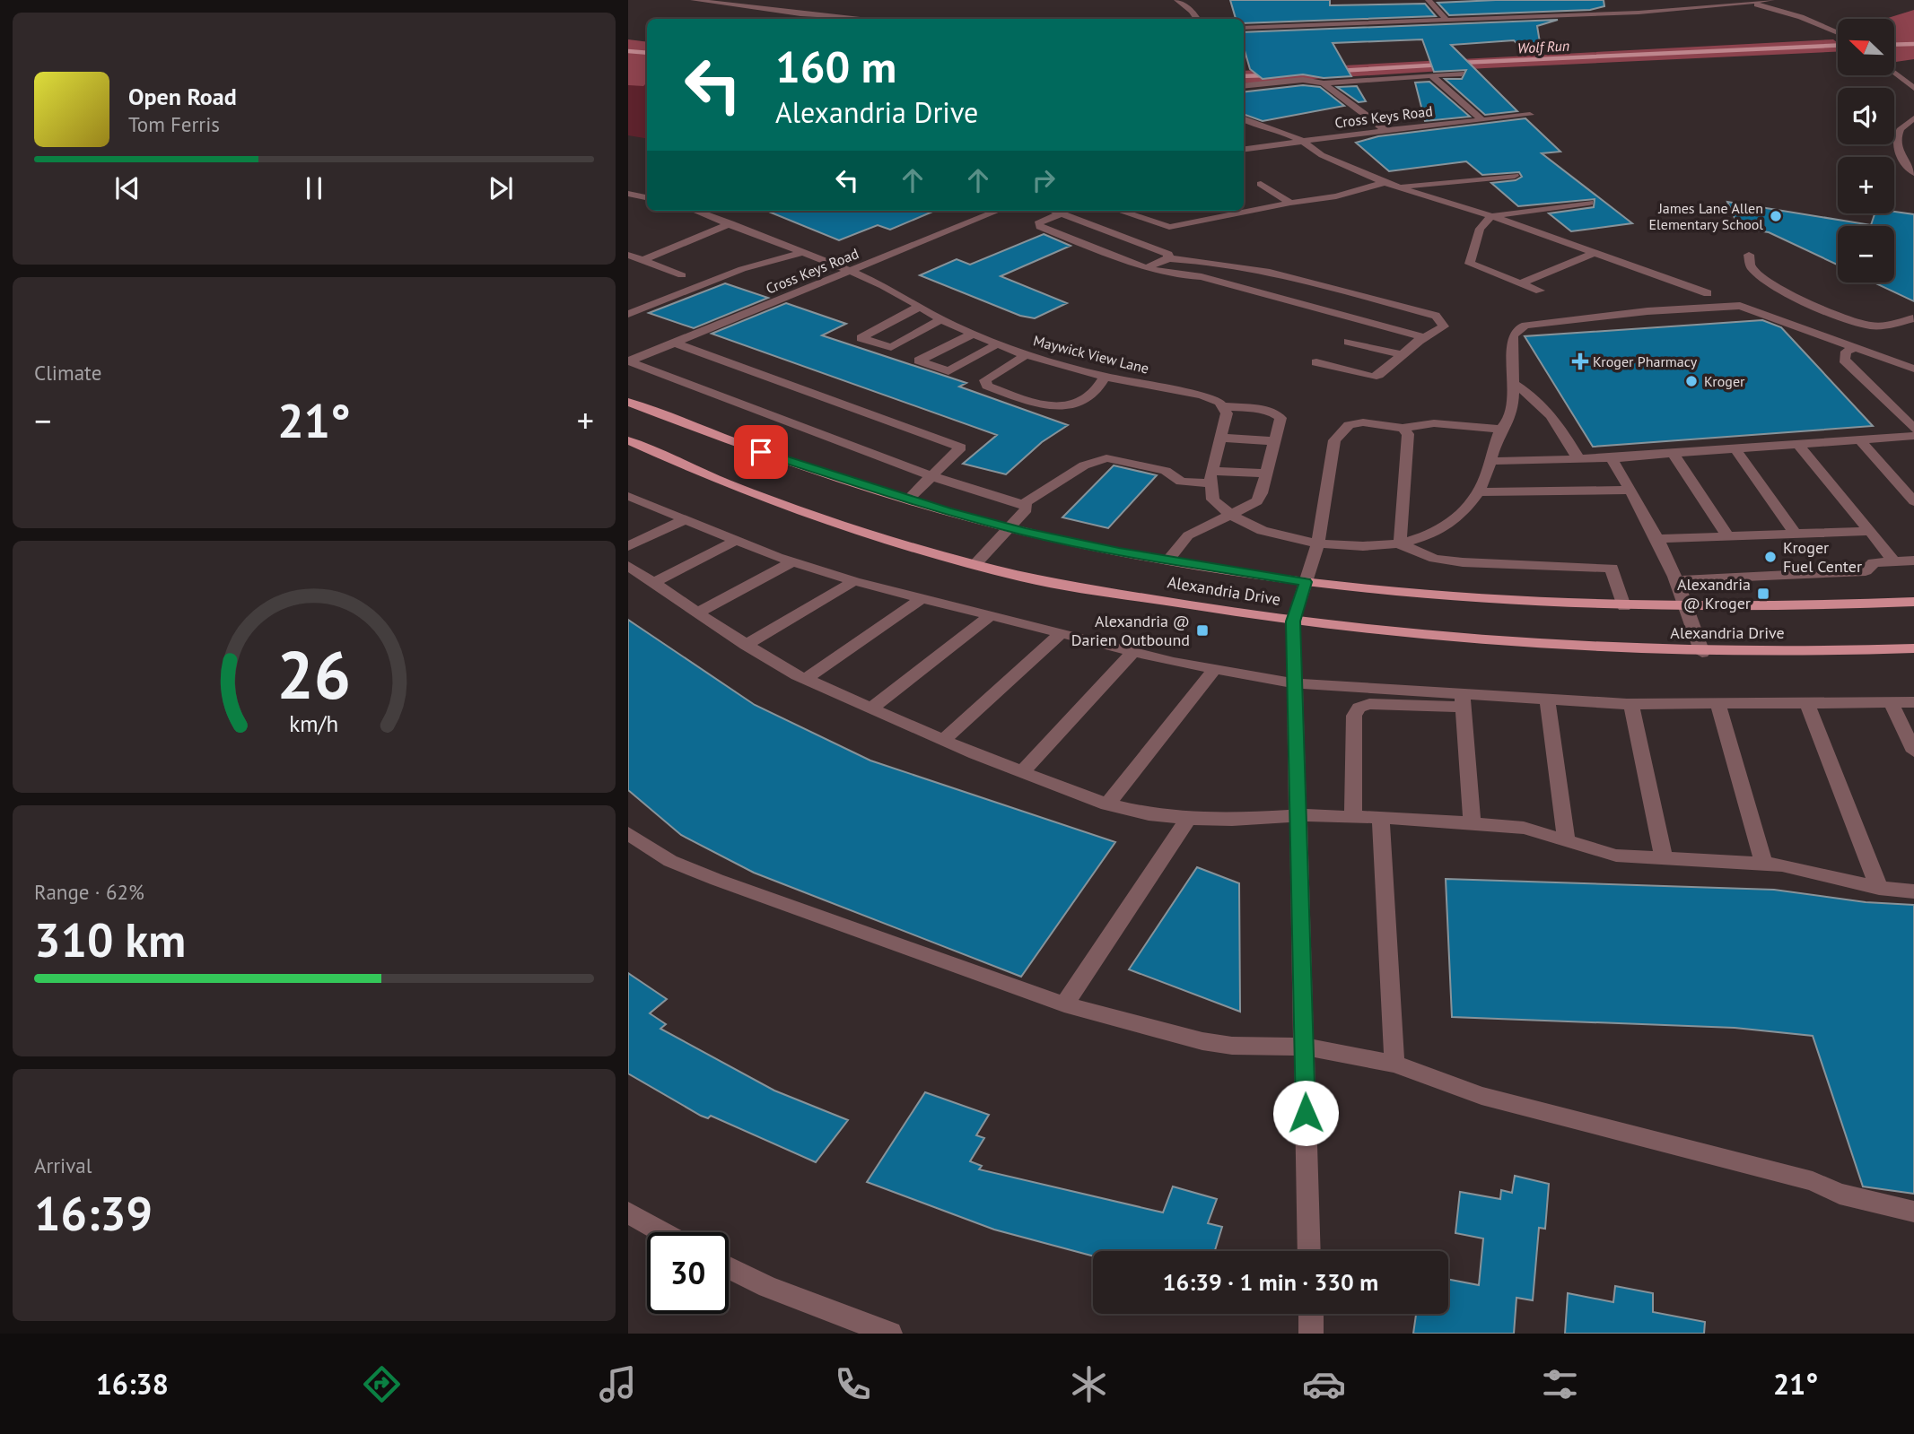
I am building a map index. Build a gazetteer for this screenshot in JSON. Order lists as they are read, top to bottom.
{
  "streets": {
    "main road": ["Alexandria Drive"],
    "street": ["Cross Keys Road", "Maywick View Lane"]
  },
  "crossings": [
    ["Cross Keys Road", "Maywick View Lane"]
  ],
  "water": ["Wolf Run"],
  "places": {
    "other": ["James Lane Allen Elementary School", "Kroger", "Kroger Fuel Center"],
    "health": ["Kroger Pharmacy"],
    "transit": ["Alexandria @ Kroger", "Alexandria @ Darien Outbound"]
  },
  "north": "top left",
  "page": {
    "map_buttons": ["+", "−"],
    "turn": ["160 m", "Alexandria Drive"],
    "song": ["Open Road", "Tom Ferris"],
    "tile": [
      "Climate",
      ["Range · 62%", "310 km"],
      ["Arrival", "16:39"]
    ],
    "heat": ["−", "21°", "+"],
    "limit": "30",
    "trip": "16:39 · 1 min · 330 m",
    "tabs": ["16:38", "21°"],
    "gauge": ["26", "km/h"]
  }
}
